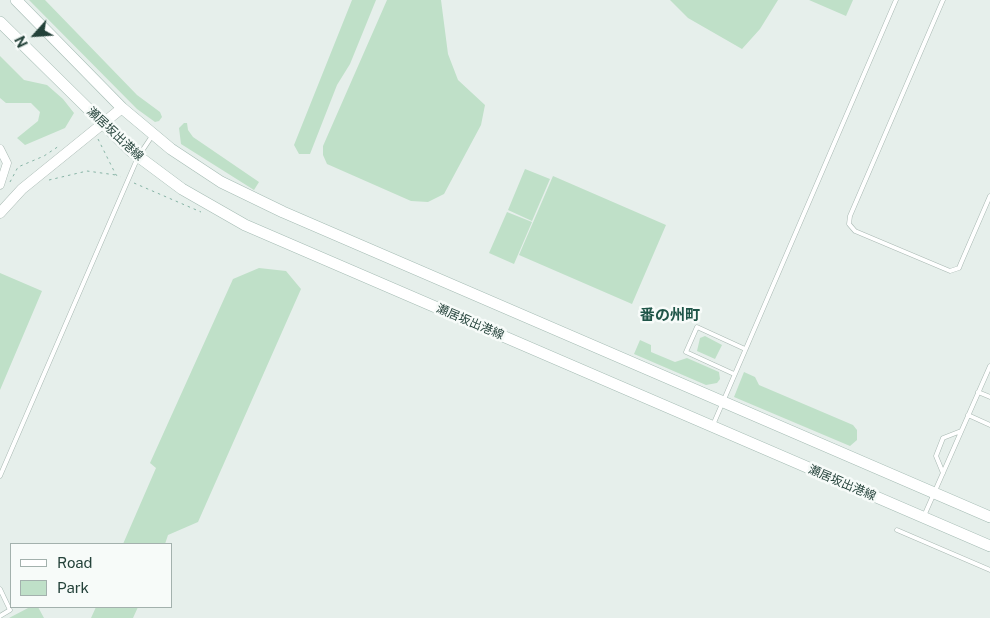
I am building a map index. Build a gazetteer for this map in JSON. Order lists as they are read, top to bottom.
{
  "streets": {
    "main road": ["瀬居坂出港線"]
  },
  "districts": ["番の州町"],
  "legend": ["Road", "Park"],
  "north": "bottom left"
}
